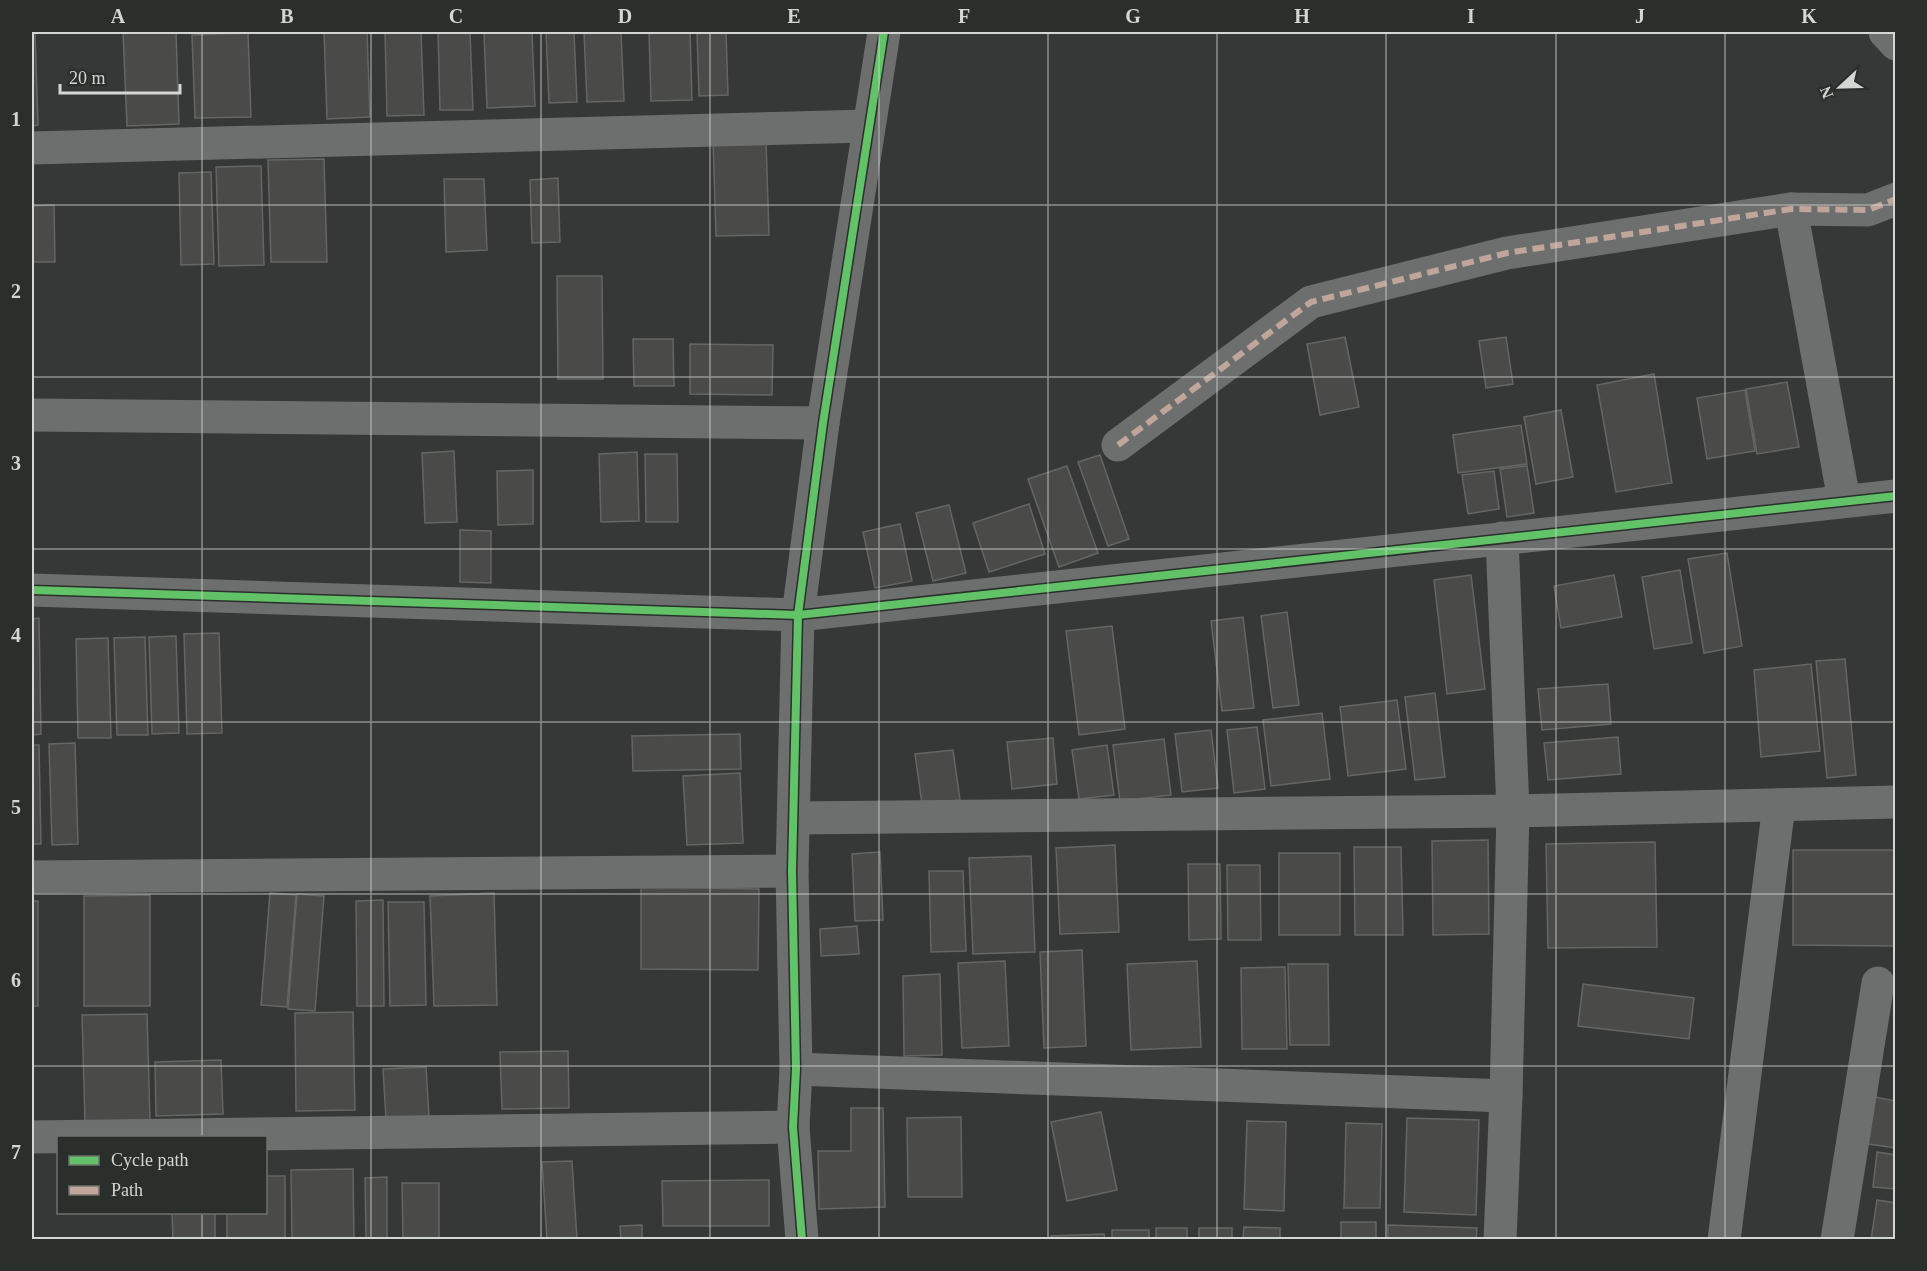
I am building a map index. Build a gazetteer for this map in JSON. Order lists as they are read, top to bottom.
{
  "legend": ["Cycle path", "Path"],
  "scale_bar": "20 m",
  "north": "left",
  "grid": {
    "columns": [
      "A",
      "B",
      "C",
      "D",
      "E",
      "F",
      "G",
      "H",
      "I",
      "J",
      "K"
    ],
    "rows": [
      "1",
      "2",
      "3",
      "4",
      "5",
      "6",
      "7"
    ]
  }
}
